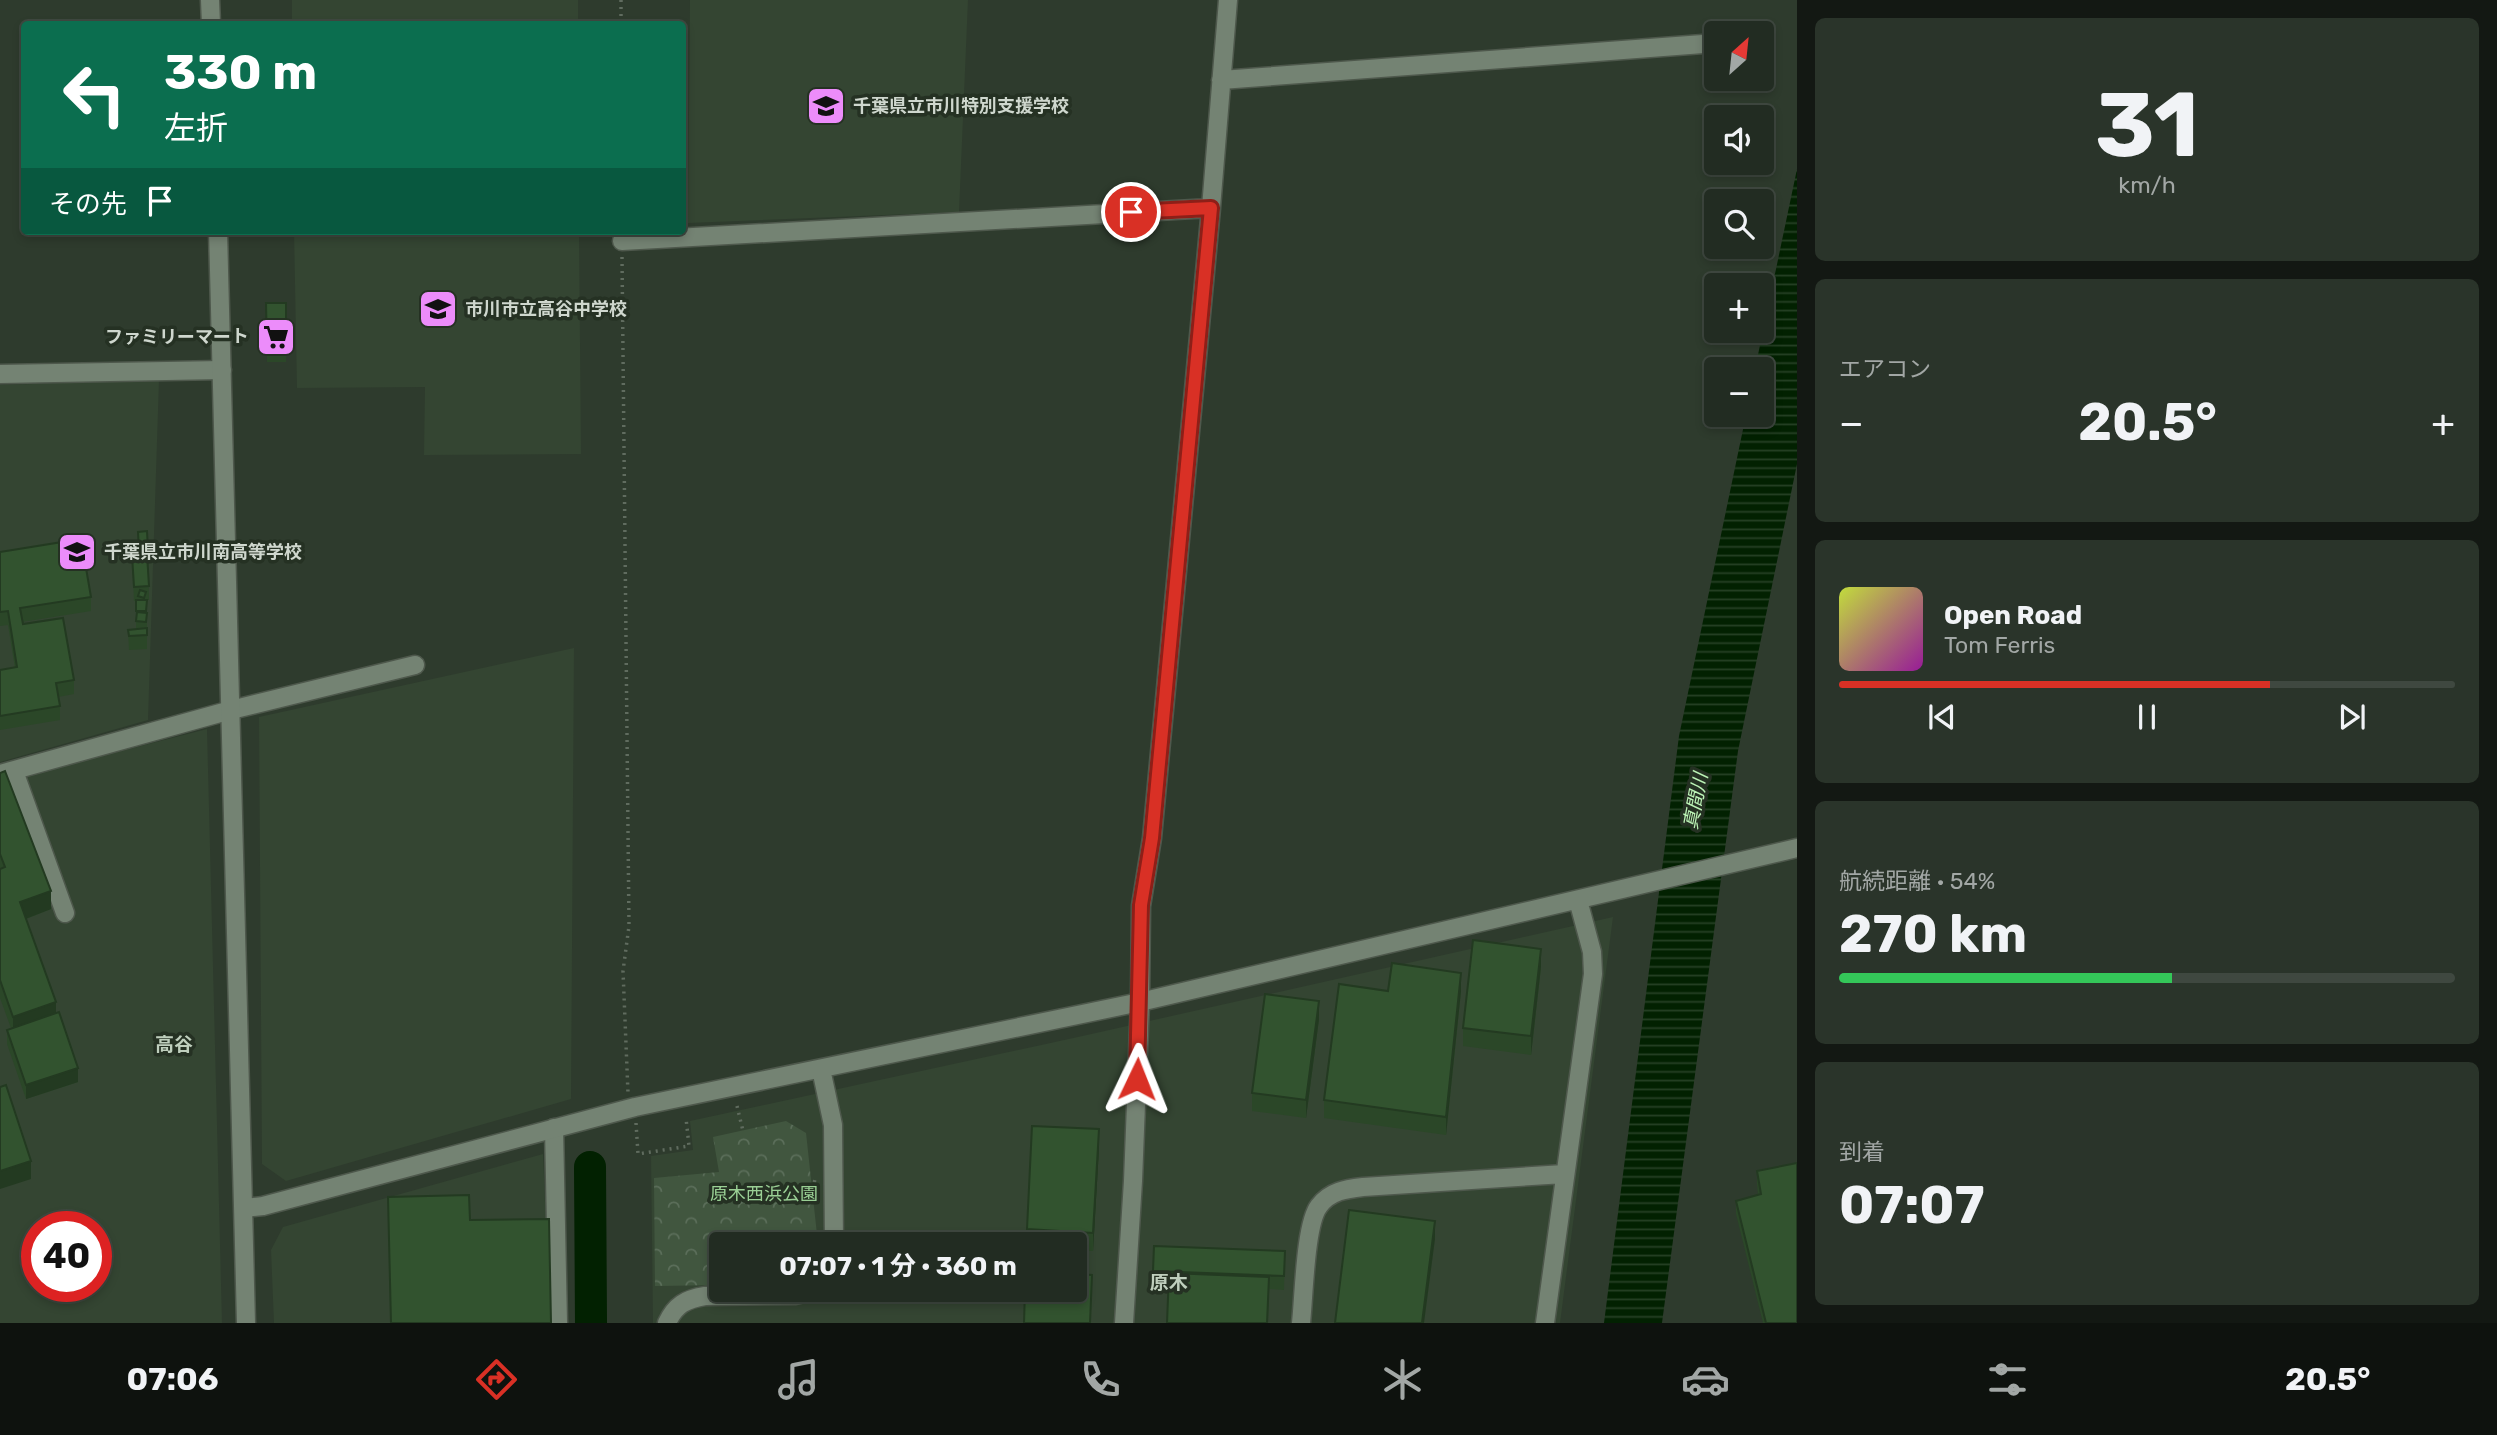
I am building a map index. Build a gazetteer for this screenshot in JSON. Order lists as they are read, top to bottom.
{
  "districts": ["高谷", "原木"],
  "water": ["真間川"],
  "parks": ["原木西浜公園"],
  "places": {
    "school or university": ["千葉県立市川特別支援学校", "市川市立高谷中学校", "千葉県立市川南高等学校"],
    "supermarket": ["ファミリーマート"]
  },
  "north": "top right",
  "page": {
    "tile": [
      ["31", "km/h"],
      "エアコン",
      ["航続距離 · 54%", "270 km"],
      ["到着", "07:07"]
    ],
    "map_buttons": ["+", "−"],
    "turn": ["330 m", "左折"],
    "then": "その先",
    "heat": ["−", "20.5°", "+"],
    "song": ["Open Road", "Tom Ferris"],
    "limit": "40",
    "trip": "07:07 · 1 分 · 360 m",
    "tabs": ["07:06", "20.5°"]
  }
}
